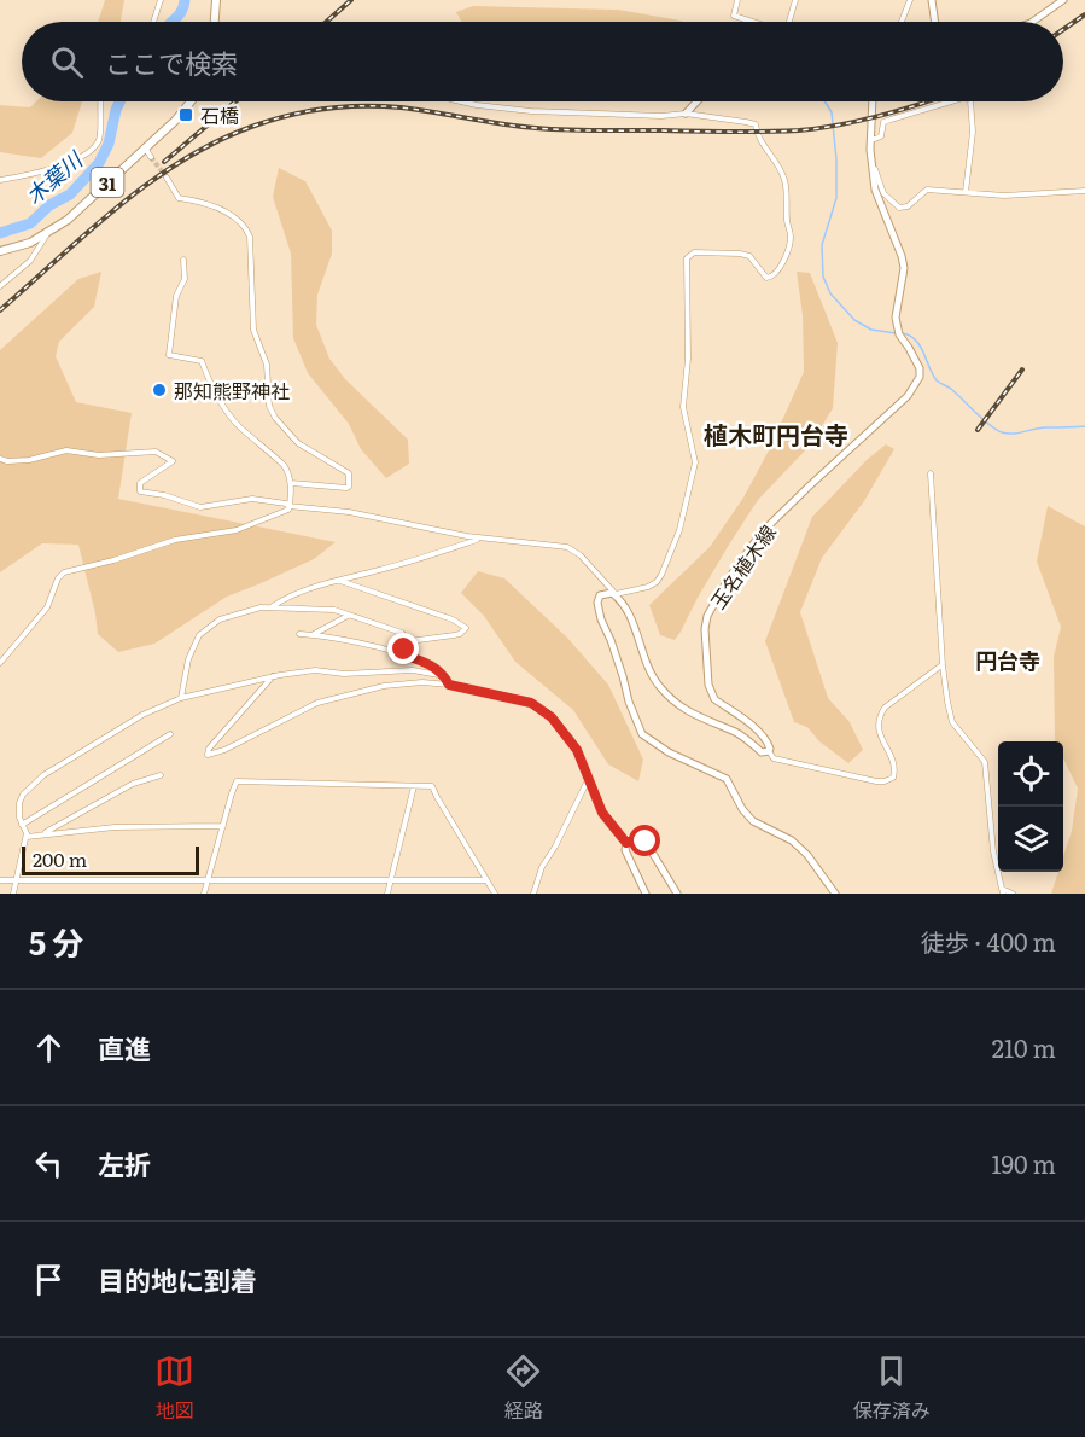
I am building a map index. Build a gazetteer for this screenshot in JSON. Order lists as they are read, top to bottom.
{
  "streets": {
    "main road": ["31", "玉名植木線"]
  },
  "districts": ["植木町円台寺", "円台寺"],
  "water": ["木葉川"],
  "places": {
    "transit": ["石橋"],
    "other": ["那知熊野神社"]
  },
  "scale_bar": "200 m",
  "page": {
    "search": "ここで検索",
    "scale": "200 m",
    "heading": ["5 分", "徒歩 · 400 m"],
    "list": [
      ["直進", "210 m"],
      ["左折", "190 m"],
      "目的地に到着"
    ],
    "nav": ["地図", "経路", "保存済み"]
  }
}
